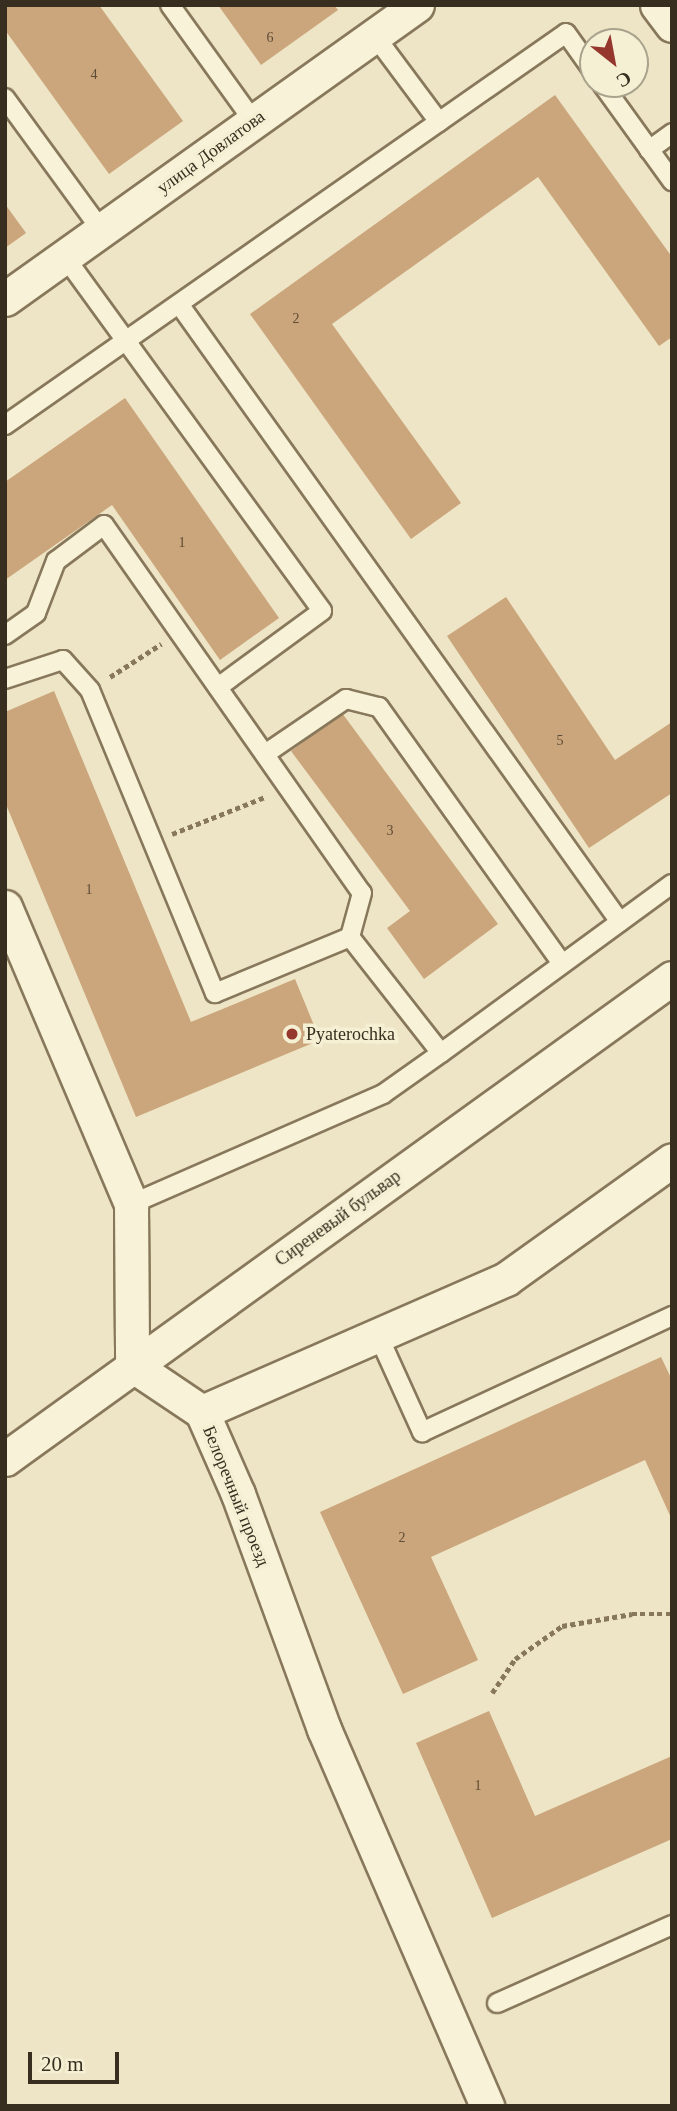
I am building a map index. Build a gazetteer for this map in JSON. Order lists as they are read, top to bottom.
{
  "streets": {
    "street": ["улица Довлатова", "Сиреневый бульвар", "Белоречный проезд"]
  },
  "crossings": [
    ["Сиреневый бульвар", "Белоречный проезд"]
  ],
  "places": ["Pyaterochka"],
  "house_numbers": [
    "6",
    "4",
    "2",
    "1",
    "5",
    "3",
    "1",
    "2",
    "1"
  ],
  "scale_bar": "20 m",
  "north": "bottom right"
}
